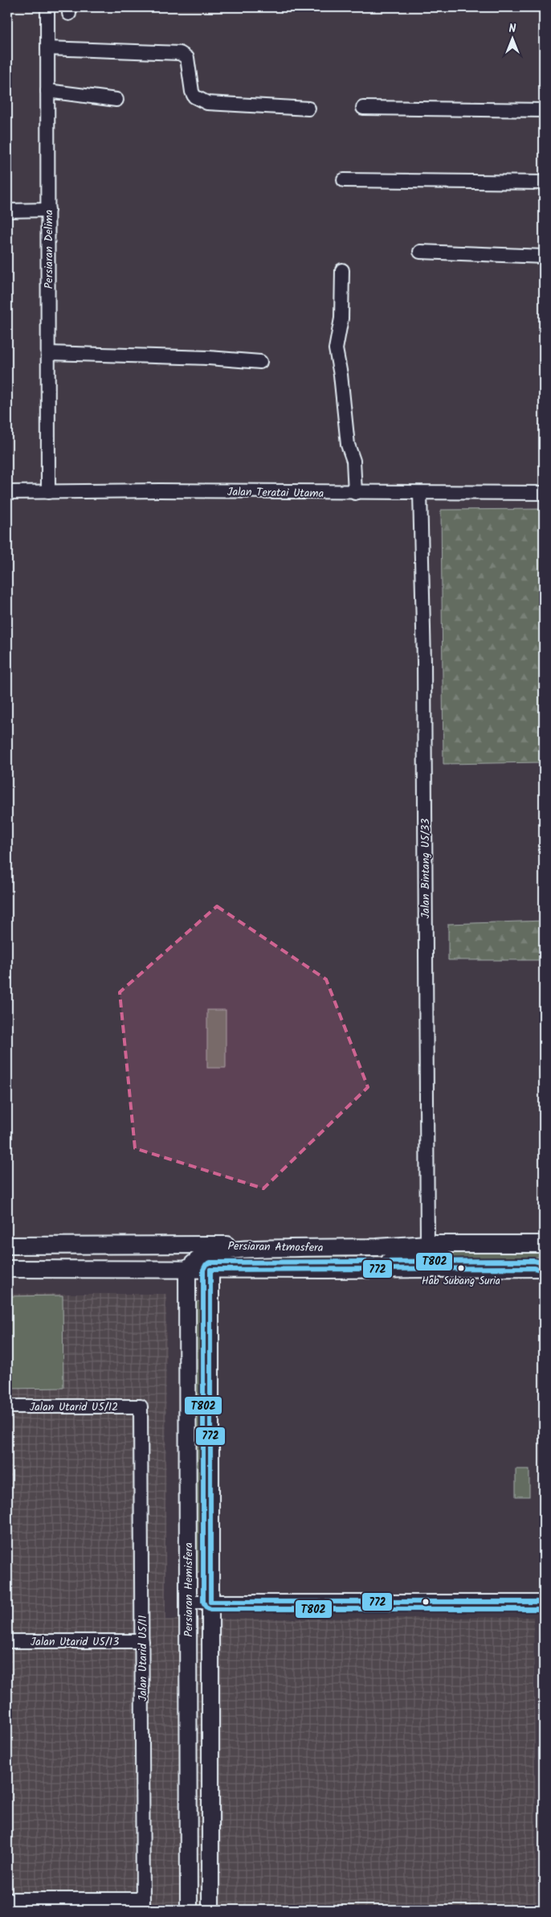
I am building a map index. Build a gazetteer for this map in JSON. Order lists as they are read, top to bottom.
{
  "streets": {
    "street": [
      "Persiaran Delima",
      "Jalan Teratai Utama",
      "Jalan Bintang U5/33",
      "Persiaran Atmosfera",
      "Jalan Utarid U5/12",
      "Persiaran Hemisfera",
      "Jalan Utarid U5/13",
      "Jalan Utarid U5/11"
    ]
  },
  "crossings": [
    ["Persiaran Delima", "Jalan Teratai Utama"],
    ["Jalan Teratai Utama", "Jalan Bintang U5/33"],
    ["Jalan Bintang U5/33", "Persiaran Atmosfera"],
    ["Persiaran Atmosfera", "Persiaran Hemisfera"],
    ["Jalan Utarid U5/12", "Jalan Utarid U5/11"],
    ["Jalan Utarid U5/13", "Jalan Utarid U5/11"]
  ],
  "places": ["Hab Subang Suria"],
  "lines": ["transit line T802", "transit line 772"],
  "north": "top"
}
